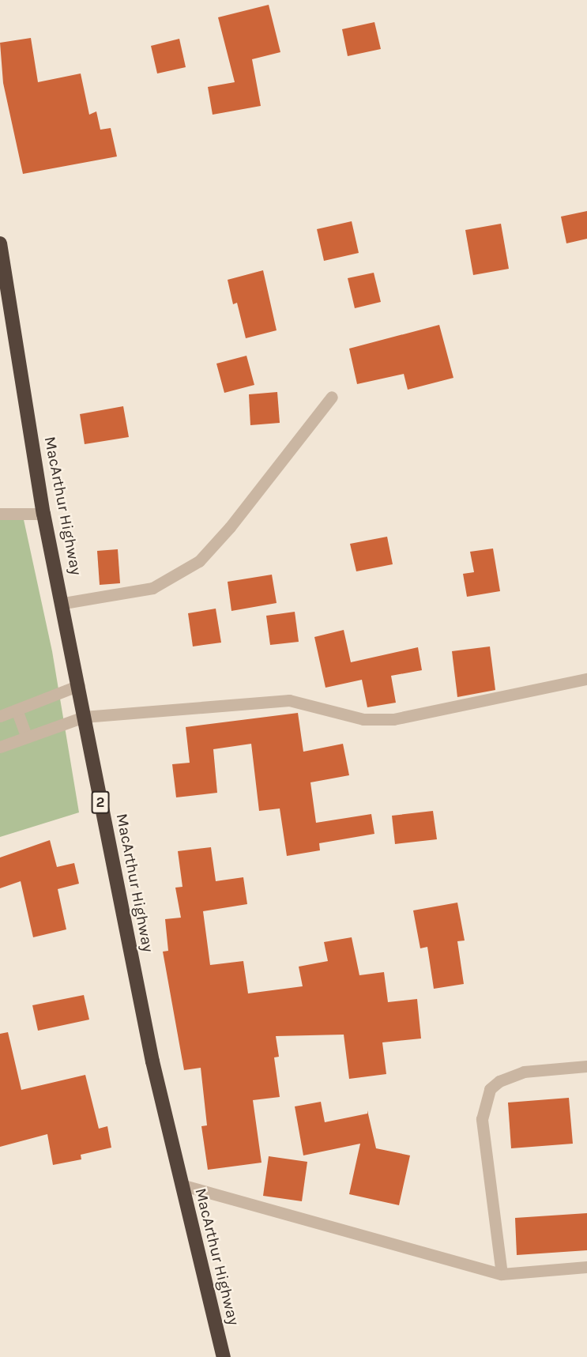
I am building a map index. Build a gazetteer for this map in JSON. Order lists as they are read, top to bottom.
{
  "streets": {
    "highway": ["MacArthur Highway", "2"]
  }
}
